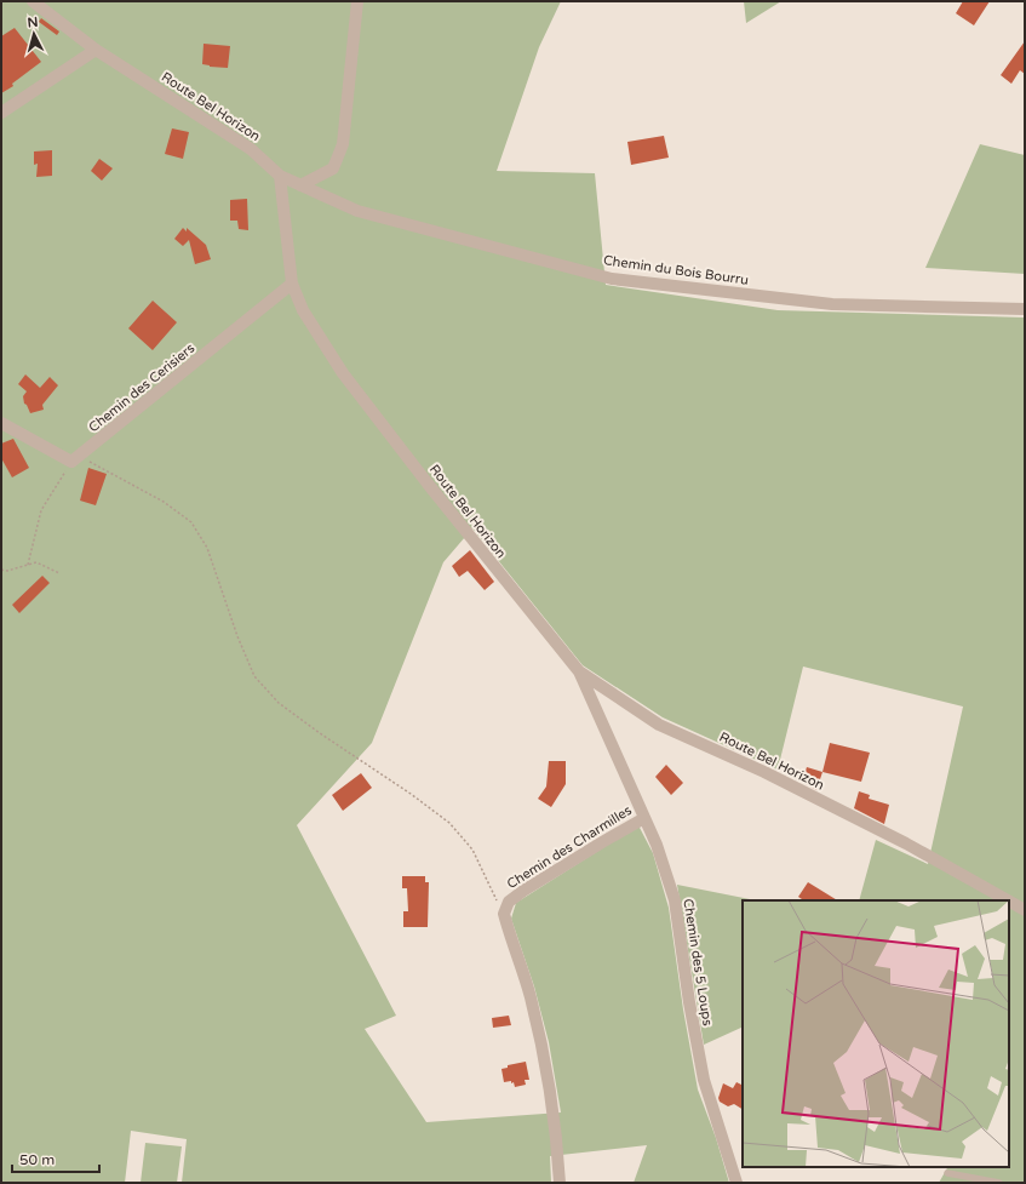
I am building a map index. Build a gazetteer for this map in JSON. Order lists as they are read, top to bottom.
{
  "streets": {
    "street": [
      "Route Bel Horizon",
      "Chemin du Bois Bourru",
      "Chemin des Cerisiers",
      "Chemin des Charmilles",
      "Chemin des 5 Loups"
    ]
  },
  "crossings": [
    ["Route Bel Horizon", "Chemin du Bois Bourru"],
    ["Route Bel Horizon", "Chemin des Cerisiers"],
    ["Route Bel Horizon", "Chemin des 5 Loups"],
    ["Chemin des Charmilles", "Chemin des 5 Loups"]
  ],
  "scale_bar": "50 m",
  "north": "top"
}
